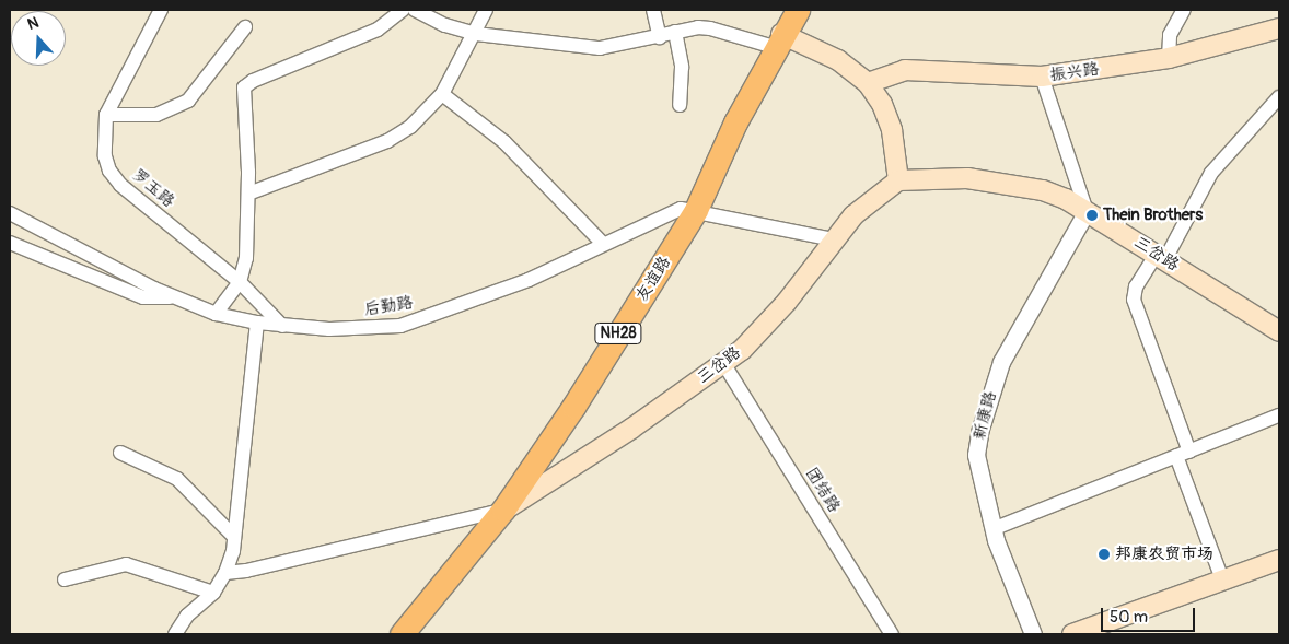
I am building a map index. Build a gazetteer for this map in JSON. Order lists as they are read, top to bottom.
{
  "streets": {
    "highway": ["友谊路", "NH28"],
    "main road": ["振兴路", "三岔路"],
    "street": [
      "罗玉路",
      "后勤路",
      "新康路",
      "团结路"
    ]
  },
  "crossings": [
    ["罗玉路", "后勤路"],
    ["三岔路", "友谊路"],
    ["三岔路", "后勤路"],
    ["三岔路", "新康路"],
    ["三岔路", "团结路"],
    ["友谊路", "后勤路"]
  ],
  "places": ["Thein Brothers", "邦康农贸市场"],
  "scale_bar": "50 m",
  "north": "top"
}
